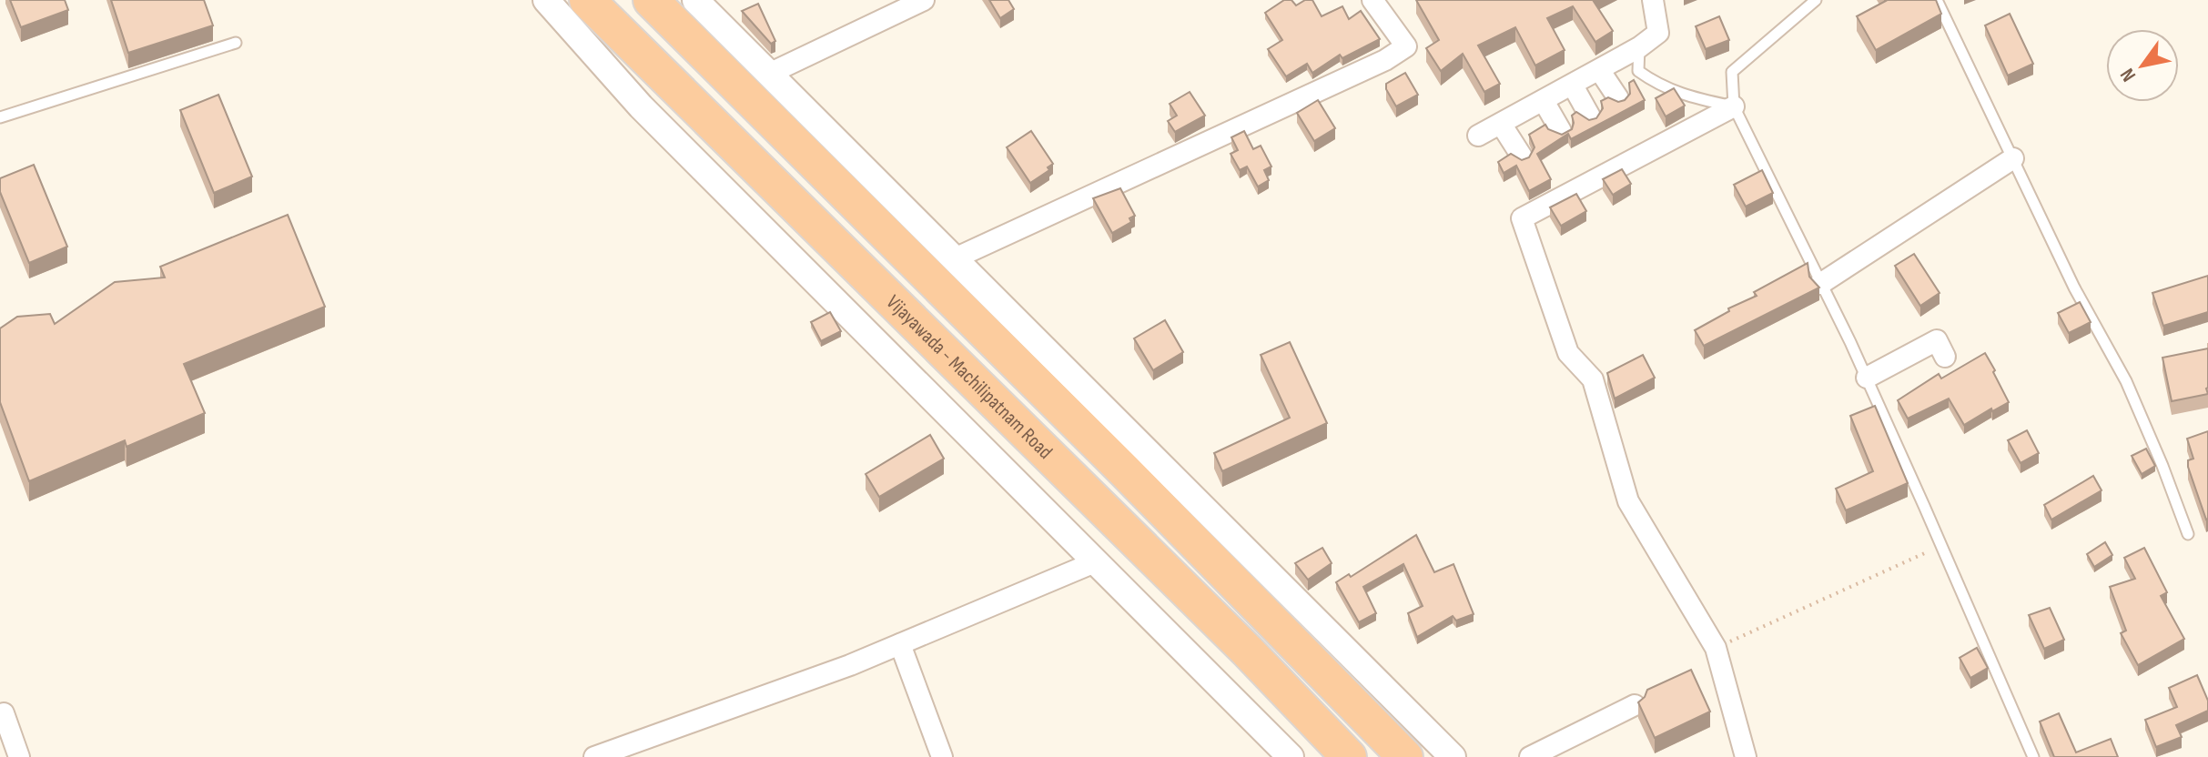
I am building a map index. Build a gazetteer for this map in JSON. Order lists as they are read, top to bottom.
{
  "streets": {
    "highway": ["Vijayawada - Machilipatnam Road"]
  },
  "north": "bottom left"
}
